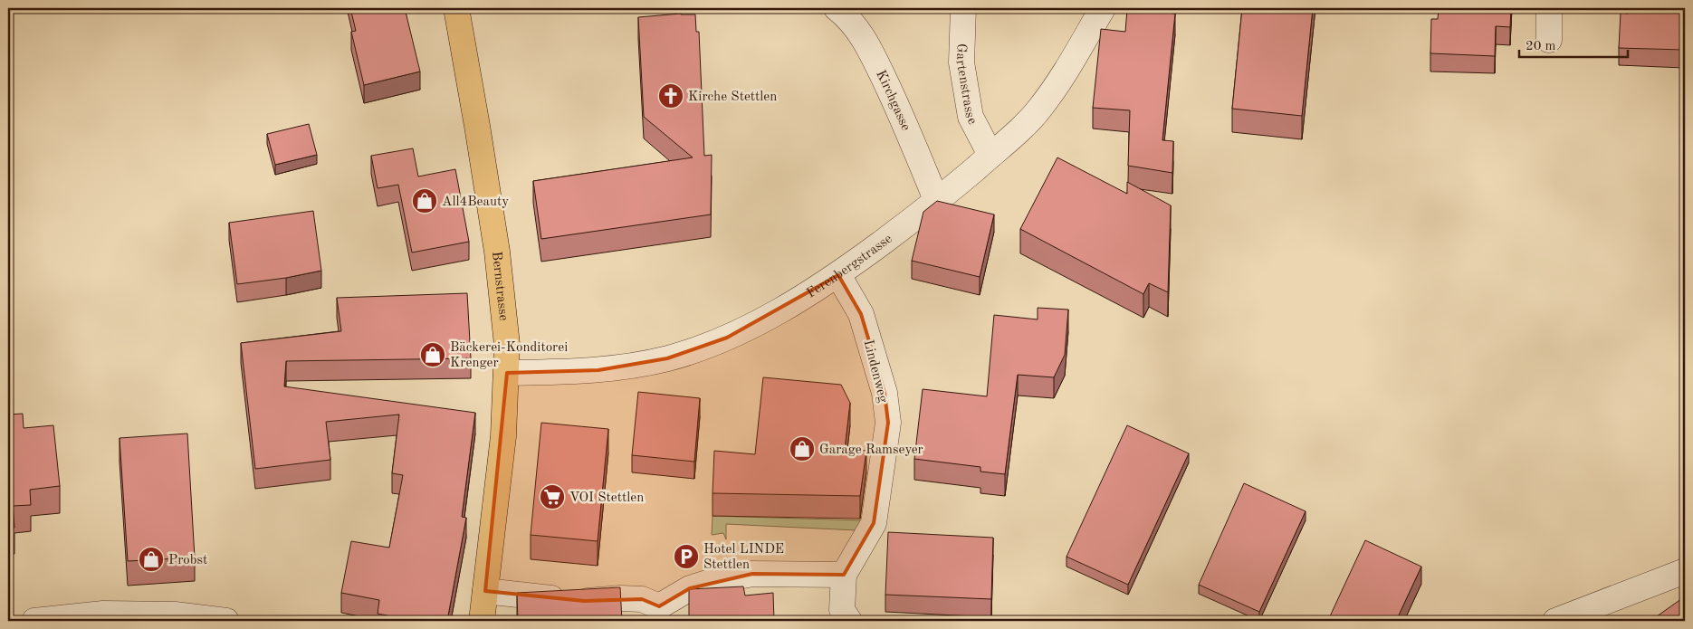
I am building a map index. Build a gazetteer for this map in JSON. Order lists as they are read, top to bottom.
{
  "streets": {
    "main road": ["Bernstrasse"],
    "street": [
      "Gartenstrasse",
      "Kirchgasse",
      "Ferenbergstrasse",
      "Lindenweg"
    ]
  },
  "crossings": [
    ["Gartenstrasse", "Ferenbergstrasse"],
    ["Kirchgasse", "Ferenbergstrasse"],
    ["Ferenbergstrasse", "Bernstrasse"],
    ["Ferenbergstrasse", "Lindenweg"]
  ],
  "places": {
    "church": ["Kirche Stettlen"],
    "shop": [
      "All4Beauty",
      "Bäckerei-Konditorei Krenger",
      "Garage Ramseyer",
      "Probst"
    ],
    "supermarket": ["VOI Stettlen"],
    "parking": ["Hotel LINDE Stettlen"]
  },
  "scale_bar": "20 m"
}
